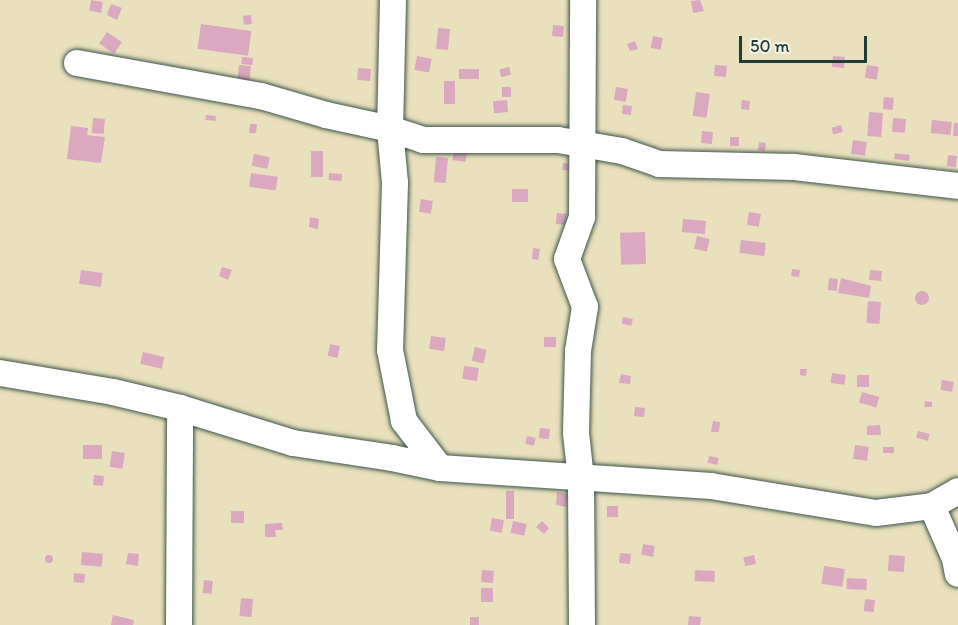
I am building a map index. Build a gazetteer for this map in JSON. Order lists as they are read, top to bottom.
{
  "scale_bar": "50 m"
}
